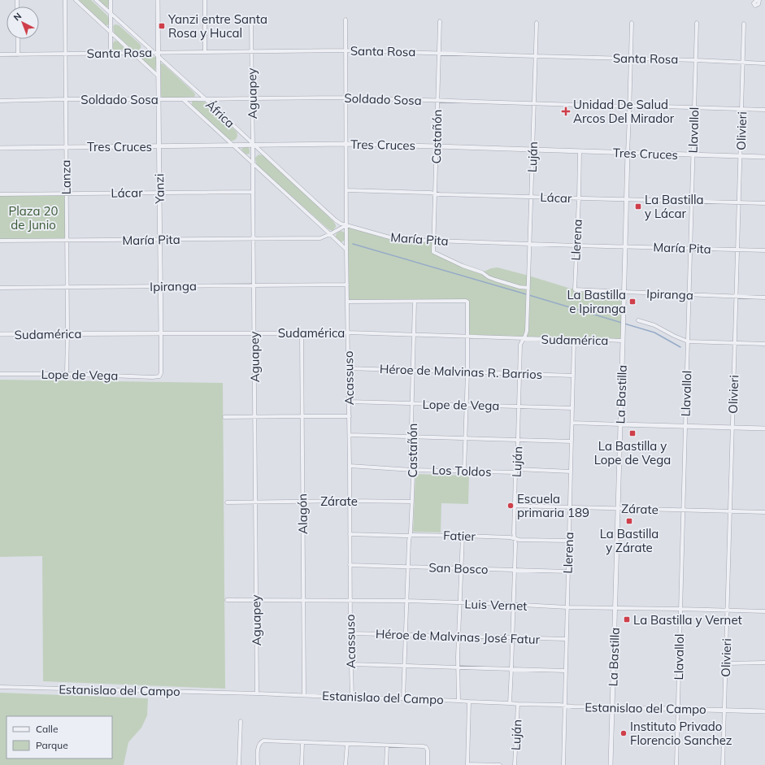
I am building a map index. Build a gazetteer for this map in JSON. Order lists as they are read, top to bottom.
{
  "streets": {
    "street": [
      "Santa Rosa",
      "Aguapey",
      "Soldado Sosa",
      "África",
      "Llavallol",
      "Olivieri",
      "Castañón",
      "Tres Cruces",
      "Luján",
      "Lanza",
      "Yanzi",
      "Lácar",
      "María Pita",
      "Llerena",
      "Ipiranga",
      "Sudamérica",
      "Héroe de Malvinas R. Barrios",
      "Lope de Vega",
      "Acassuso",
      "La Bastilla",
      "Los Toldos",
      "Zárate",
      "Alagón",
      "Fatier",
      "San Bosco",
      "Luis Vernet",
      "Héroe de Malvinas José Fatur",
      "Estanislao del Campo"
    ]
  },
  "crossings": [
    ["Santa Rosa", "Aguapey"],
    ["Santa Rosa", "África"],
    ["Santa Rosa", "Llavallol"],
    ["Santa Rosa", "Olivieri"],
    ["Santa Rosa", "Castañón"],
    ["Santa Rosa", "Luján"],
    ["Santa Rosa", "Lanza"],
    ["Santa Rosa", "Yanzi"],
    ["Santa Rosa", "Acassuso"],
    ["Santa Rosa", "La Bastilla"],
    ["Aguapey", "Soldado Sosa"],
    ["Aguapey", "África"],
    ["Aguapey", "Tres Cruces"],
    ["Aguapey", "Lácar"],
    ["Aguapey", "María Pita"],
    ["Aguapey", "Ipiranga"],
    ["Aguapey", "Sudamérica"],
    ["Aguapey", "Zárate"],
    ["Aguapey", "Luis Vernet"],
    ["Aguapey", "Estanislao del Campo"],
    ["Soldado Sosa", "África"],
    ["Soldado Sosa", "Llavallol"],
    ["Soldado Sosa", "Olivieri"],
    ["Soldado Sosa", "Castañón"],
    ["Soldado Sosa", "Luján"],
    ["Soldado Sosa", "Lanza"],
    ["Soldado Sosa", "Yanzi"],
    ["Soldado Sosa", "Acassuso"],
    ["Soldado Sosa", "La Bastilla"],
    ["África", "Tres Cruces"],
    ["África", "Yanzi"],
    ["África", "María Pita"],
    ["África", "Acassuso"],
    ["Llavallol", "Tres Cruces"],
    ["Llavallol", "Lácar"],
    ["Llavallol", "María Pita"],
    ["Llavallol", "Ipiranga"],
    ["Llavallol", "Zárate"],
    ["Llavallol", "Luis Vernet"],
    ["Llavallol", "Estanislao del Campo"],
    ["Olivieri", "Tres Cruces"],
    ["Olivieri", "Lácar"],
    ["Olivieri", "María Pita"],
    ["Olivieri", "Ipiranga"],
    ["Olivieri", "Zárate"],
    ["Olivieri", "Luis Vernet"],
    ["Olivieri", "Estanislao del Campo"],
    ["Castañón", "Tres Cruces"],
    ["Castañón", "Luján"],
    ["Castañón", "Lácar"],
    ["Castañón", "María Pita"],
    ["Castañón", "Sudamérica"],
    ["Castañón", "Héroe de Malvinas R. Barrios"],
    ["Castañón", "Lope de Vega"],
    ["Castañón", "Los Toldos"],
    ["Castañón", "Zárate"],
    ["Castañón", "Fatier"],
    ["Castañón", "San Bosco"],
    ["Castañón", "Luis Vernet"],
    ["Castañón", "Héroe de Malvinas José Fatur"],
    ["Castañón", "Estanislao del Campo"],
    ["Tres Cruces", "Luján"],
    ["Tres Cruces", "Lanza"],
    ["Tres Cruces", "Yanzi"],
    ["Tres Cruces", "Llerena"],
    ["Tres Cruces", "Acassuso"],
    ["Tres Cruces", "La Bastilla"],
    ["Luján", "Lácar"],
    ["Luján", "María Pita"],
    ["Luján", "Sudamérica"],
    ["Luján", "Héroe de Malvinas R. Barrios"],
    ["Luján", "Lope de Vega"],
    ["Luján", "Los Toldos"],
    ["Luján", "Zárate"],
    ["Luján", "Fatier"],
    ["Luján", "San Bosco"],
    ["Luján", "Luis Vernet"],
    ["Luján", "Héroe de Malvinas José Fatur"],
    ["Luján", "Estanislao del Campo"],
    ["Lanza", "Lácar"],
    ["Lanza", "María Pita"],
    ["Lanza", "Ipiranga"],
    ["Lanza", "Sudamérica"],
    ["Lanza", "Lope de Vega"],
    ["Yanzi", "Lácar"],
    ["Yanzi", "María Pita"],
    ["Yanzi", "Ipiranga"],
    ["Yanzi", "Sudamérica"],
    ["Yanzi", "Lope de Vega"],
    ["Lácar", "Llerena"],
    ["Lácar", "Acassuso"],
    ["Lácar", "La Bastilla"],
    ["María Pita", "Llerena"],
    ["María Pita", "Acassuso"],
    ["María Pita", "La Bastilla"],
    ["Llerena", "Ipiranga"],
    ["Llerena", "Sudamérica"],
    ["Llerena", "Héroe de Malvinas R. Barrios"],
    ["Llerena", "Lope de Vega"],
    ["Llerena", "Los Toldos"],
    ["Llerena", "Zárate"],
    ["Llerena", "Fatier"],
    ["Llerena", "San Bosco"],
    ["Llerena", "Luis Vernet"],
    ["Llerena", "Héroe de Malvinas José Fatur"],
    ["Llerena", "Estanislao del Campo"],
    ["Ipiranga", "Acassuso"],
    ["Ipiranga", "La Bastilla"],
    ["Sudamérica", "Acassuso"],
    ["Sudamérica", "La Bastilla"],
    ["Sudamérica", "Alagón"],
    ["Héroe de Malvinas R. Barrios", "Acassuso"],
    ["Lope de Vega", "Acassuso"],
    ["Acassuso", "Los Toldos"],
    ["Acassuso", "Zárate"],
    ["Acassuso", "Fatier"],
    ["Acassuso", "San Bosco"],
    ["Acassuso", "Luis Vernet"],
    ["Acassuso", "Héroe de Malvinas José Fatur"],
    ["Acassuso", "Estanislao del Campo"],
    ["La Bastilla", "Zárate"],
    ["La Bastilla", "Luis Vernet"],
    ["La Bastilla", "Estanislao del Campo"],
    ["Zárate", "Alagón"],
    ["Alagón", "Luis Vernet"],
    ["Alagón", "Estanislao del Campo"]
  ],
  "parks": ["Plaza 20 de Junio"],
  "places": {
    "transit": [
      "Yanzi entre Santa Rosa y Hucal",
      "La Bastilla y Lácar",
      "La Bastilla e Ipiranga",
      "La Bastilla y Lope de Vega",
      "La Bastilla y Zárate",
      "La Bastilla y Vernet"
    ],
    "health": ["Unidad De Salud Arcos Del Mirador"],
    "other": ["Escuela primaria 189", "Instituto Privado Florencio Sanchez"]
  },
  "legend": ["Calle", "Parque"],
  "north": "top left"
}
